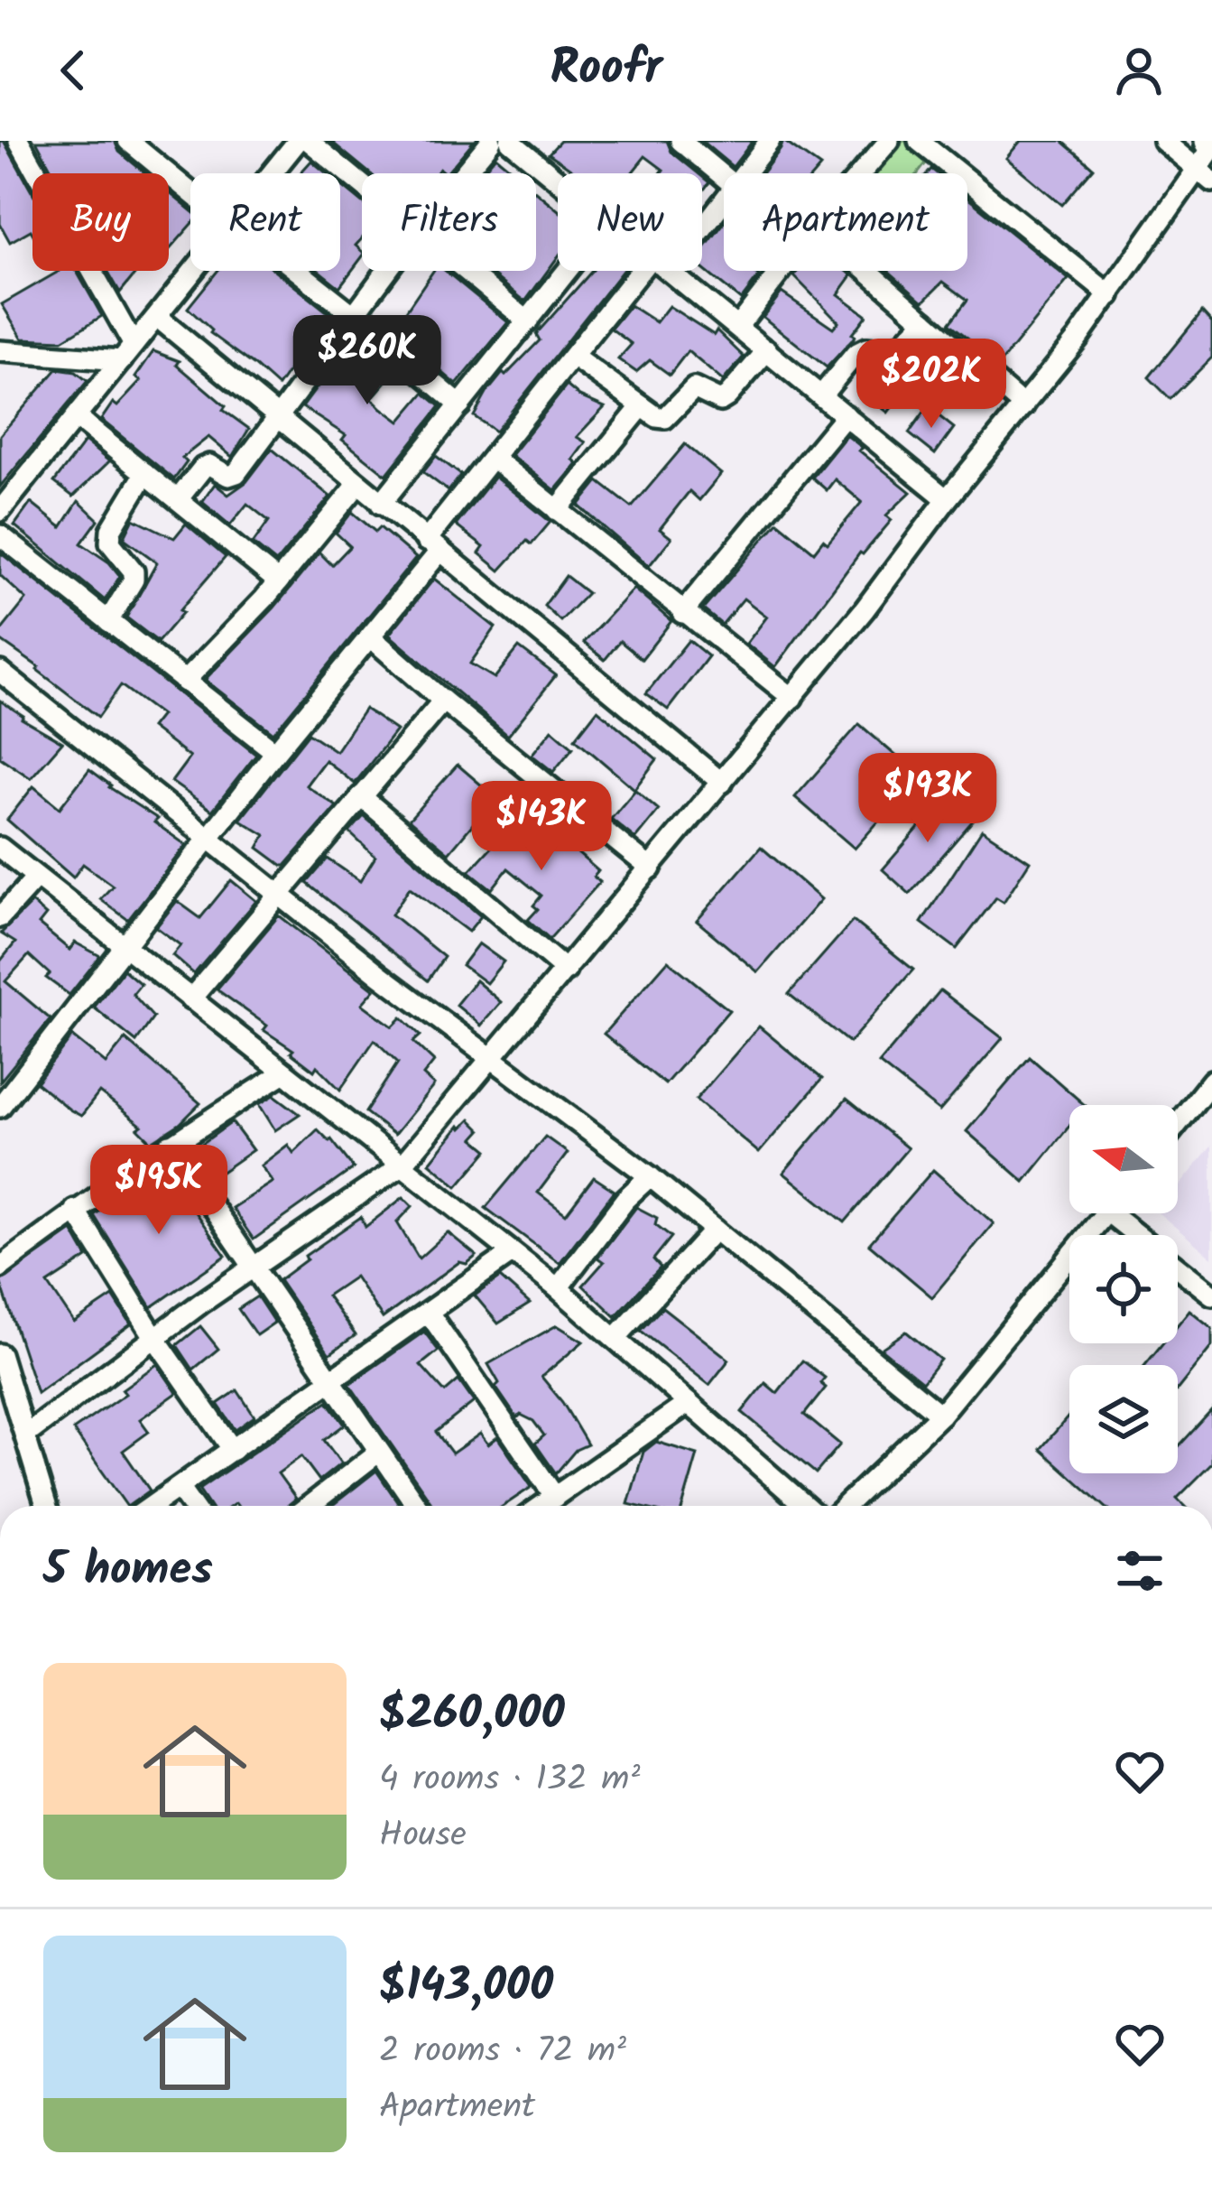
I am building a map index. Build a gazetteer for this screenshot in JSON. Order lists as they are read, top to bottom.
{
  "north": "left",
  "page": {
    "header": "Roofr",
    "chip": [
      "Buy",
      "Rent",
      "Filters",
      "New",
      "Apartment"
    ],
    "price": [
      "$260K",
      "$202K",
      "$193K",
      "$143K",
      "$195K"
    ],
    "heading": "5 homes",
    "list": [
      {
        "name": "$260,000",
        "note": "4 rooms · 132 m² · House"
      },
      {
        "name": "$143,000",
        "note": "2 rooms · 72 m² · Apartment"
      }
    ]
  }
}
